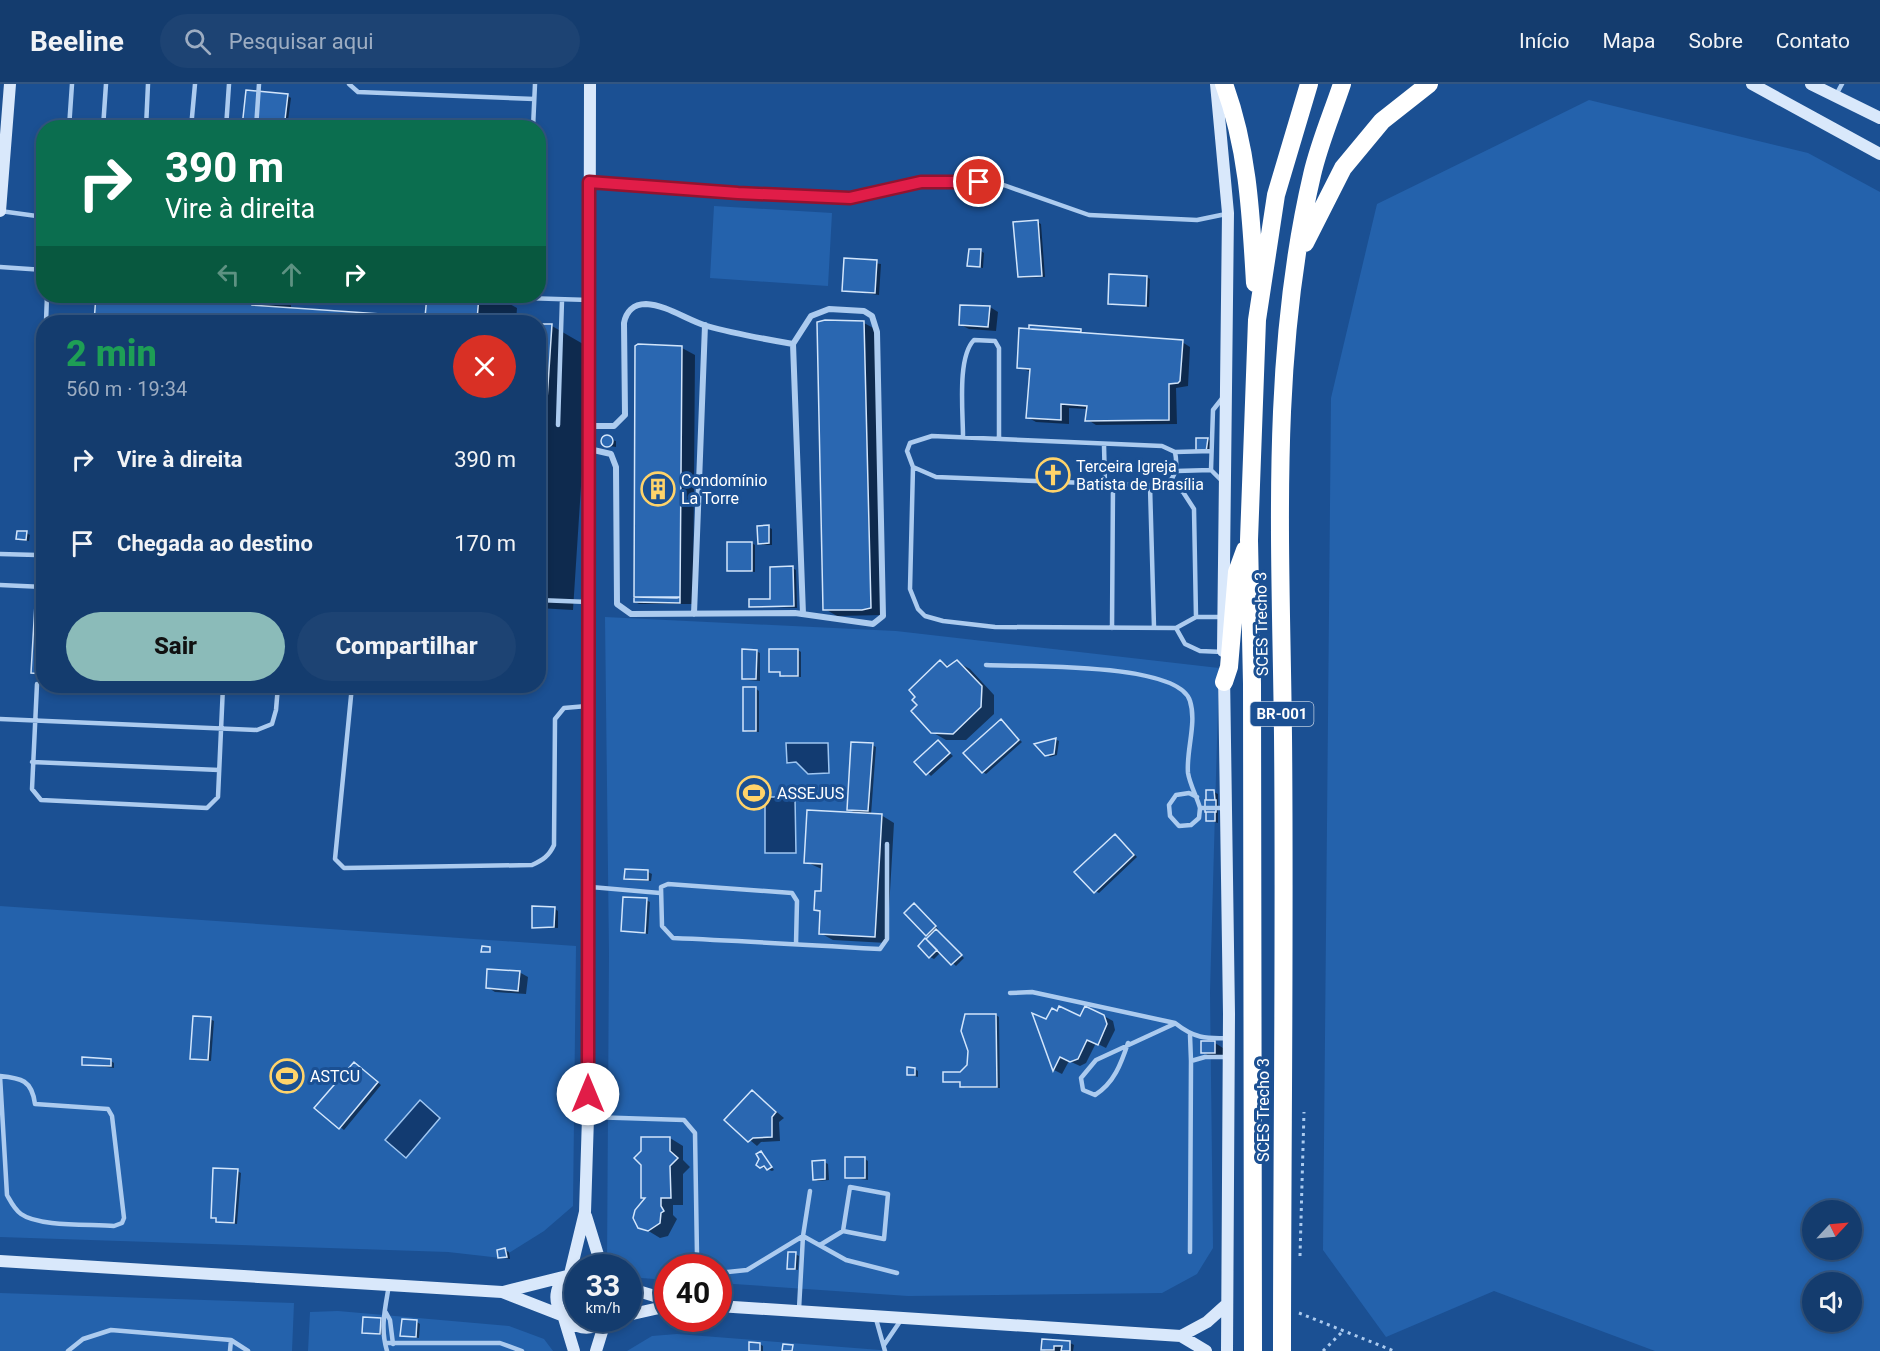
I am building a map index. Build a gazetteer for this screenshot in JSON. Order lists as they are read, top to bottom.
{
  "streets": {
    "highway": ["SCES Trecho 3", "BR-001"]
  },
  "places": {
    "church": ["Terceira Igreja Batista de Brasília"],
    "building": ["Condomínio La Torre"],
    "sports": ["ASSEJUS", "ASTCU"]
  },
  "north": "top right",
  "page": {
    "header": "Beeline",
    "search": "Pesquisar aqui",
    "nav": [
      "Início",
      "Mapa",
      "Sobre",
      "Contato"
    ],
    "turn": ["390 m", "Vire à direita"],
    "heading": ["2 min", "560 m · 19:34"],
    "list": [
      {
        "name": "Vire à direita",
        "value": "390 m"
      },
      {
        "name": "Chegada ao destino",
        "value": "170 m"
      }
    ],
    "buttons": ["Sair", "Compartilhar"],
    "speed": "33 km/h",
    "limit": "40"
  }
}
